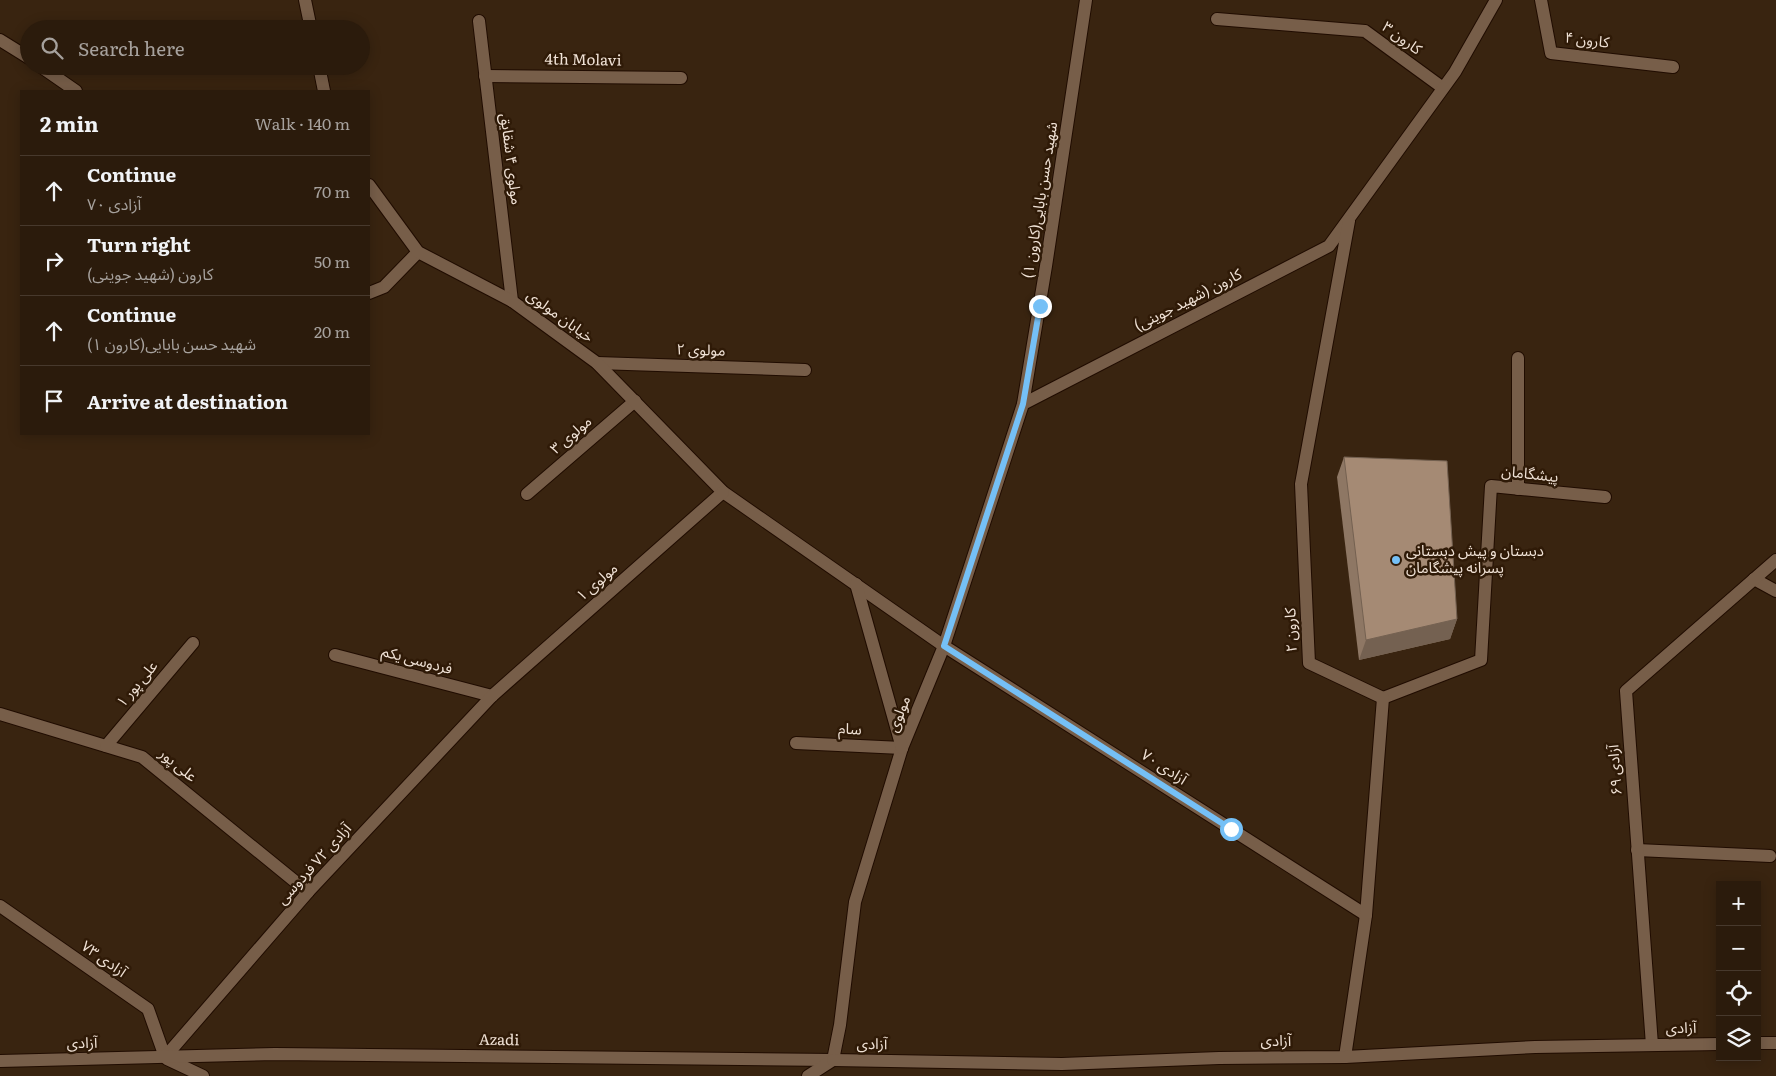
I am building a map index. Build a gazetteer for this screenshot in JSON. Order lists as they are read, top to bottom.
{
  "streets": {
    "street": [
      "کارون ۳",
      "کارون ۴",
      "4th Molavi",
      "مولوی ۴ شقایق",
      "شهید حسن بابایی(کارون ۱)",
      "کارون (شهید جوینی)",
      "خیابان مولوی",
      "مولوی ۲",
      "مولوی ۳",
      "پیشگامان",
      "مولوی ۱",
      "کارون ۲",
      "فردوسی یکم",
      "علی پور ۱",
      "مولوی",
      "سام",
      "علی پور",
      "آزادی ۷۰",
      "آزادی ۶۹",
      "آزادی ۷۲ فردوسی",
      "آزادی ۷۳",
      "آزادی",
      "Azadi"
    ]
  },
  "crossings": [
    ["کارون ۳", "کارون (شهید جوینی)"],
    ["4th Molavi", "مولوی ۴ شقایق"],
    ["مولوی ۴ شقایق", "خیابان مولوی"],
    ["شهید حسن بابایی(کارون ۱)", "کارون (شهید جوینی)"],
    ["کارون (شهید جوینی)", "کارون ۲"],
    ["خیابان مولوی", "مولوی ۲"],
    ["خیابان مولوی", "مولوی ۳"],
    ["خیابان مولوی", "مولوی ۱"],
    ["پیشگامان", "کارون ۲"],
    ["مولوی ۱", "فردوسی یکم"],
    ["مولوی ۱", "آزادی ۷۲ فردوسی"],
    ["فردوسی یکم", "آزادی ۷۲ فردوسی"],
    ["علی پور ۱", "علی پور"],
    ["مولوی", "سام"],
    ["مولوی", "آزادی ۷۰"],
    ["مولوی", "آزادی"],
    ["مولوی", "Azadi"],
    ["علی پور", "آزادی ۷۲ فردوسی"],
    ["آزادی ۶۹", "آزادی"],
    ["آزادی ۷۲ فردوسی", "آزادی ۷۳"],
    ["آزادی ۷۲ فردوسی", "آزادی"],
    ["آزادی ۷۲ فردوسی", "Azadi"],
    ["آزادی ۷۳", "آزادی"],
    ["آزادی ۷۳", "Azadi"],
    ["آزادی", "Azadi"]
  ],
  "places": ["دبستان و پیش دبستانی پسرانه پیشگامان"],
  "page": {
    "search": "Search here",
    "heading": ["2 min", "Walk · 140 m"],
    "list": [
      ["Continue", "آزادی ۷۰", "70 m"],
      ["Turn right", "کارون (شهید جوینی)", "50 m"],
      ["Continue", "شهید حسن بابایی(کارون ۱)", "20 m"],
      "Arrive at destination"
    ],
    "map_buttons": ["+", "−"]
  }
}
